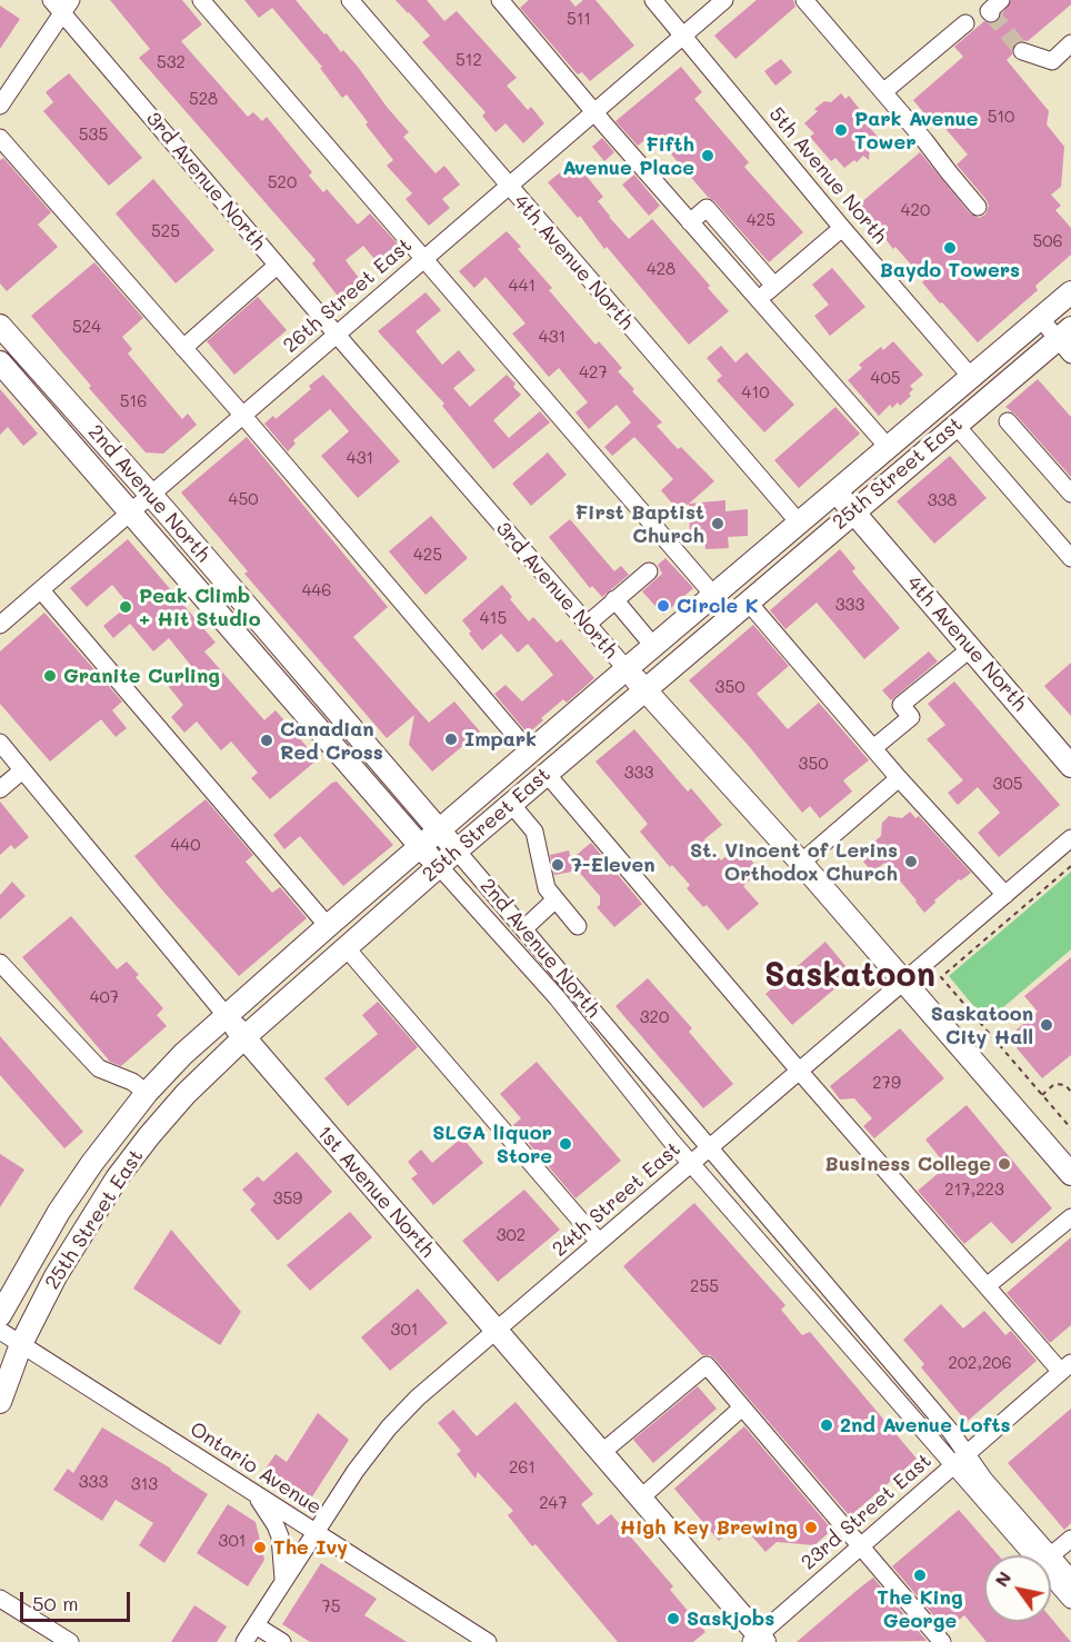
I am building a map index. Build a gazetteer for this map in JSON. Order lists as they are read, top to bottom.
{
  "streets": {
    "main road": [
      "3rd Avenue North",
      "4th Avenue North",
      "25th Street East",
      "2nd Avenue North",
      "1st Avenue North"
    ],
    "street": [
      "5th Avenue North",
      "26th Street East",
      "24th Street East",
      "Ontario Avenue",
      "23rd Street East"
    ]
  },
  "crossings": [
    ["5th Avenue North", "26th Street East"],
    ["5th Avenue North", "25th Street East"],
    ["3rd Avenue North", "26th Street East"],
    ["3rd Avenue North", "25th Street East"],
    ["3rd Avenue North", "24th Street East"],
    ["4th Avenue North", "26th Street East"],
    ["4th Avenue North", "25th Street East"],
    ["26th Street East", "2nd Avenue North"],
    ["25th Street East", "2nd Avenue North"],
    ["25th Street East", "1st Avenue North"],
    ["25th Street East", "Ontario Avenue"],
    ["2nd Avenue North", "24th Street East"],
    ["2nd Avenue North", "23rd Street East"],
    ["1st Avenue North", "24th Street East"],
    ["1st Avenue North", "23rd Street East"],
    ["24th Street East", "Ontario Avenue"]
  ],
  "districts": ["Saskatoon"],
  "places": [
    "Park Avenue Tower",
    "Fifth Avenue Place",
    "Baydo Towers",
    "First Baptist Church",
    "Circle K",
    "Peak Climb + Hit Studio",
    "Granite Curling",
    "Impark",
    "Canadian Red Cross",
    "St. Vincent of Lerins Orthodox Church",
    "7-Eleven",
    "Saskatoon City Hall",
    "SLGA liquor Store",
    "Business College",
    "2nd Avenue Lofts",
    "High Key Brewing",
    "The Ivy",
    "The King George",
    "Saskjobs"
  ],
  "house_numbers": [
    "511",
    "512",
    "532",
    "528",
    "510",
    "535",
    "520",
    "420",
    "425",
    "525",
    "506",
    "428",
    "441",
    "524",
    "431",
    "427",
    "405",
    "410",
    "516",
    "431",
    "450",
    "338",
    "425",
    "446",
    "333",
    "415",
    "350",
    "350",
    "333",
    "305",
    "440",
    "407",
    "320",
    "279",
    "217,223",
    "359",
    "302",
    "255",
    "301",
    "202,206",
    "261",
    "333",
    "313",
    "247",
    "301",
    "75"
  ],
  "scale_bar": "50 m",
  "north": "top left"
}
